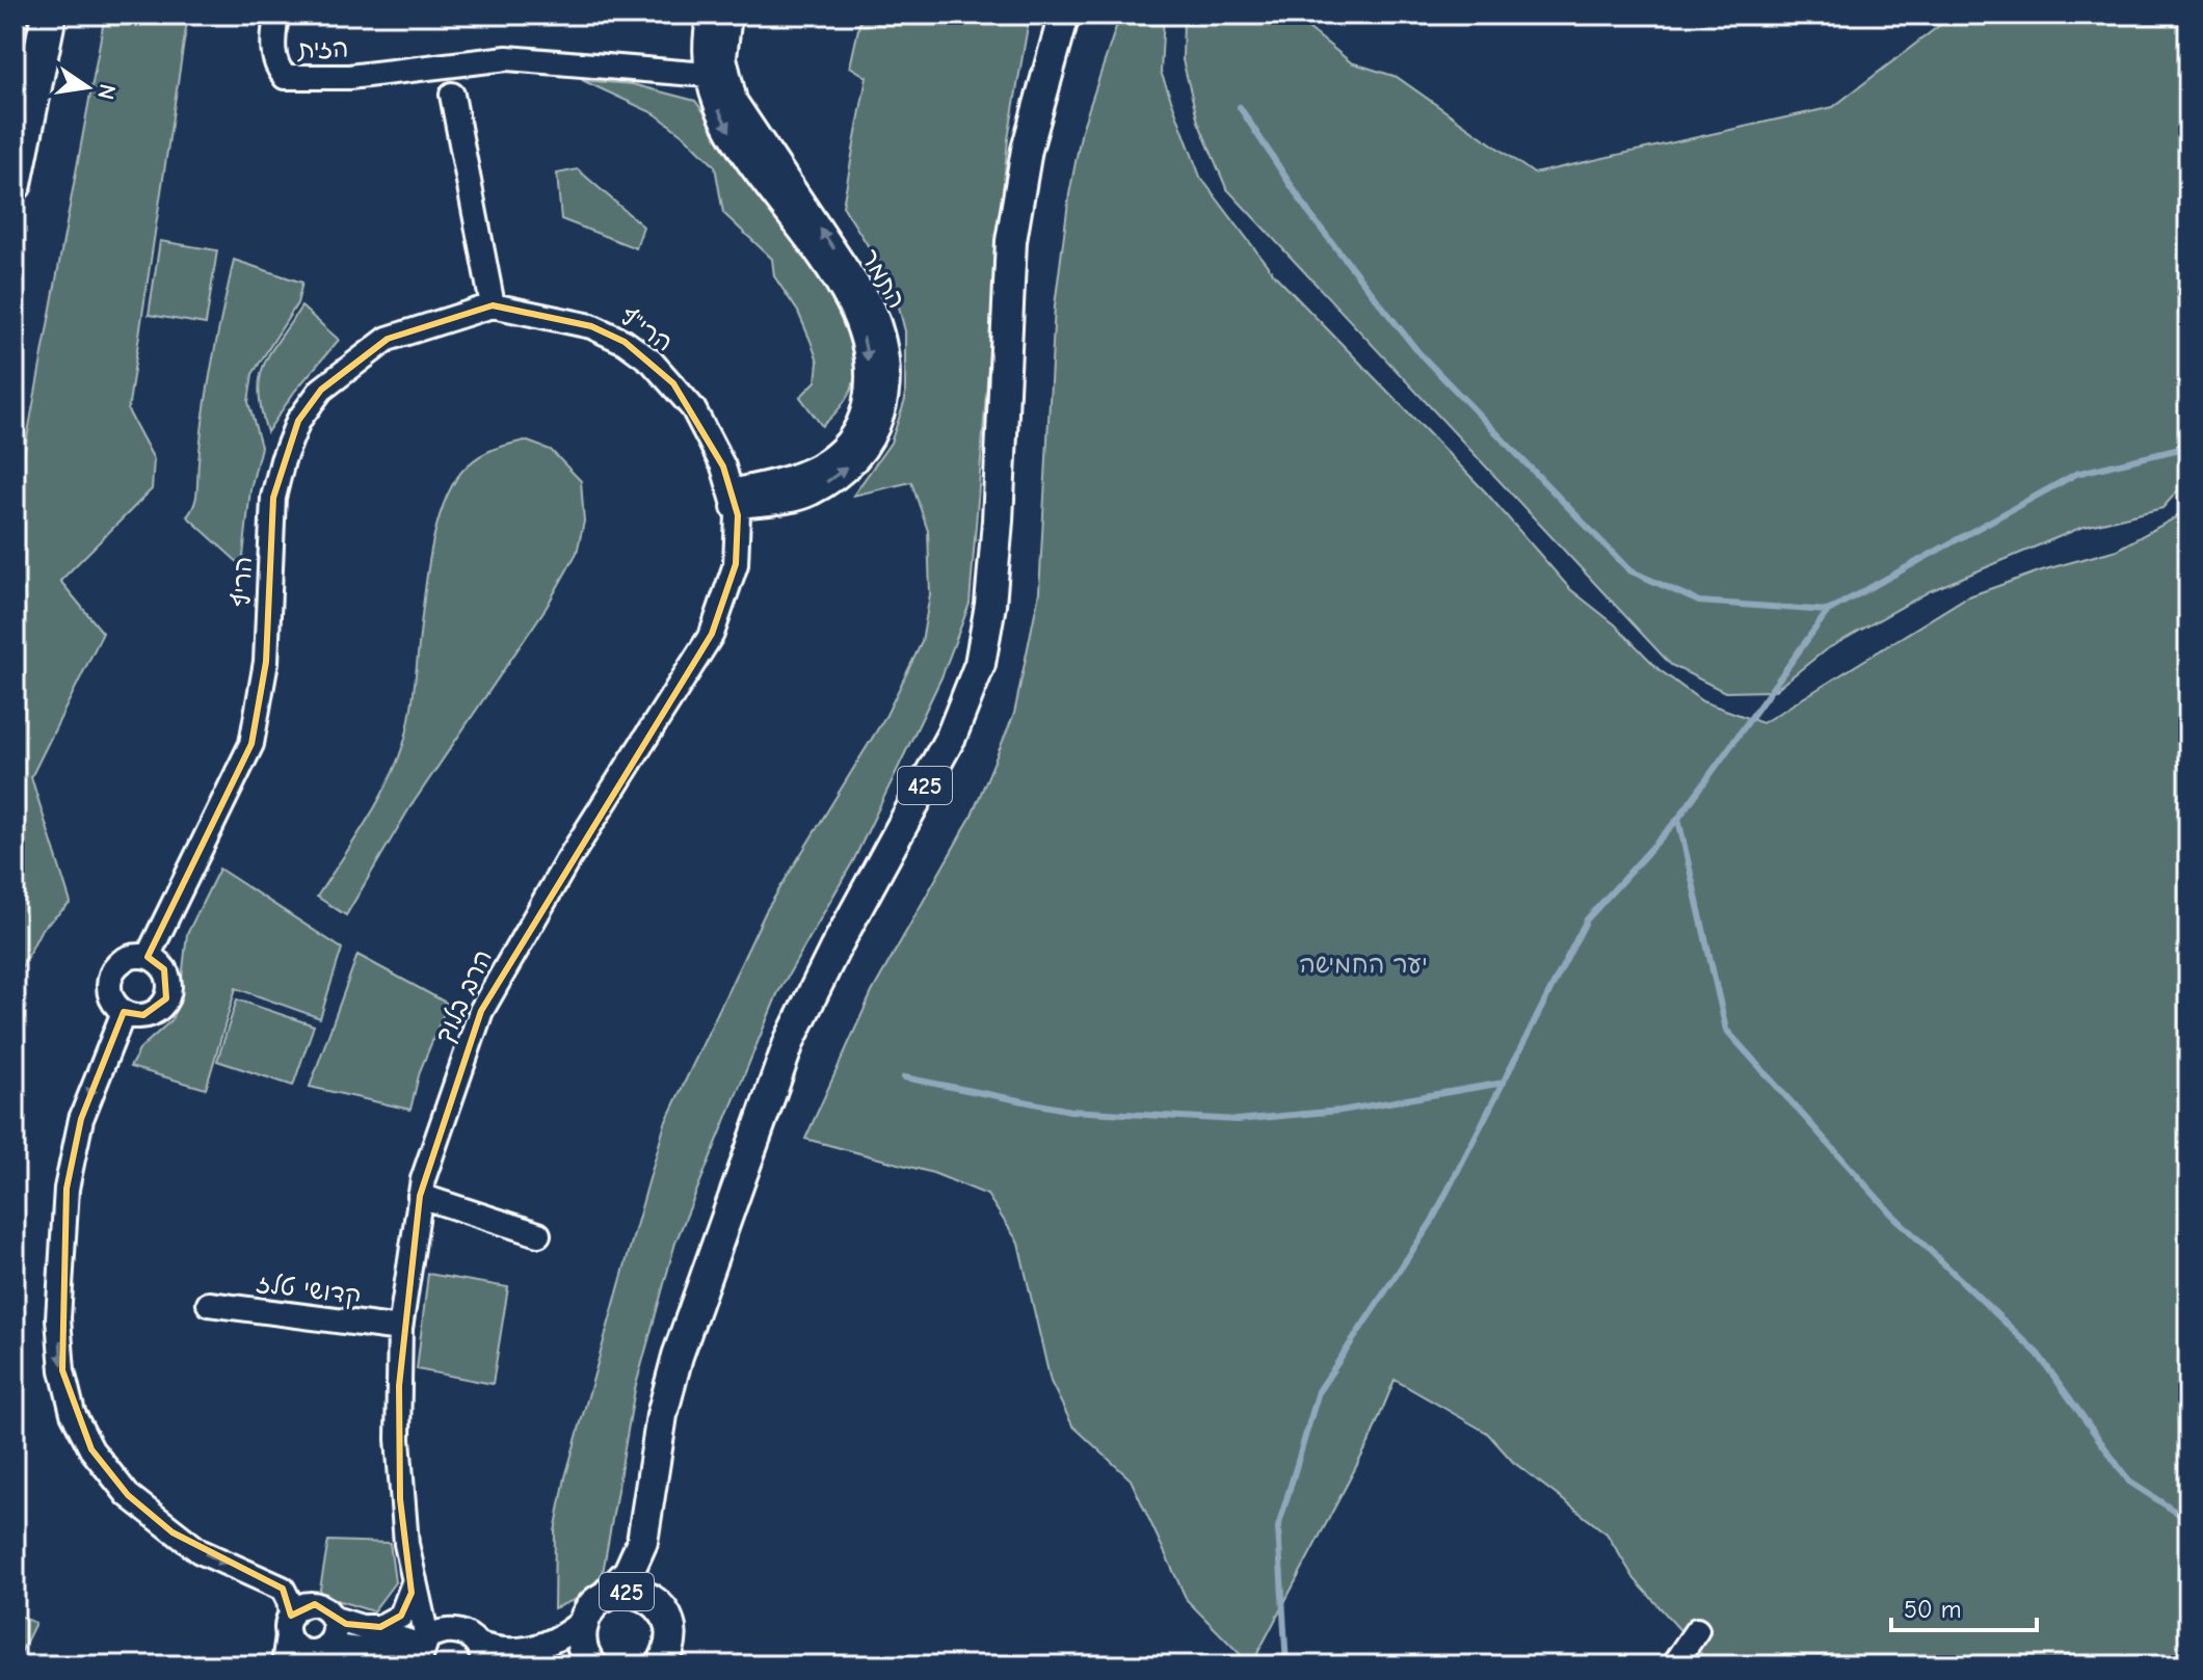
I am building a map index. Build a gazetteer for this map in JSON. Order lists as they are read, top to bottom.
{
  "streets": {
    "main road": ["425"],
    "street": [
      "הזית",
      "התמר",
      "הרי\"ף",
      "הריף",
      "הרב בלוך",
      "קדושי טלז"
    ]
  },
  "crossings": [
    ["הזית", "התמר"],
    ["התמר", "הרב בלוך"],
    ["הרי\"ף", "הריף"],
    ["הרי\"ף", "הרב בלוך"],
    ["הרב בלוך", "קדושי טלז"]
  ],
  "parks": ["יער החמישה"],
  "scale_bar": "50 m",
  "north": "right"
}
